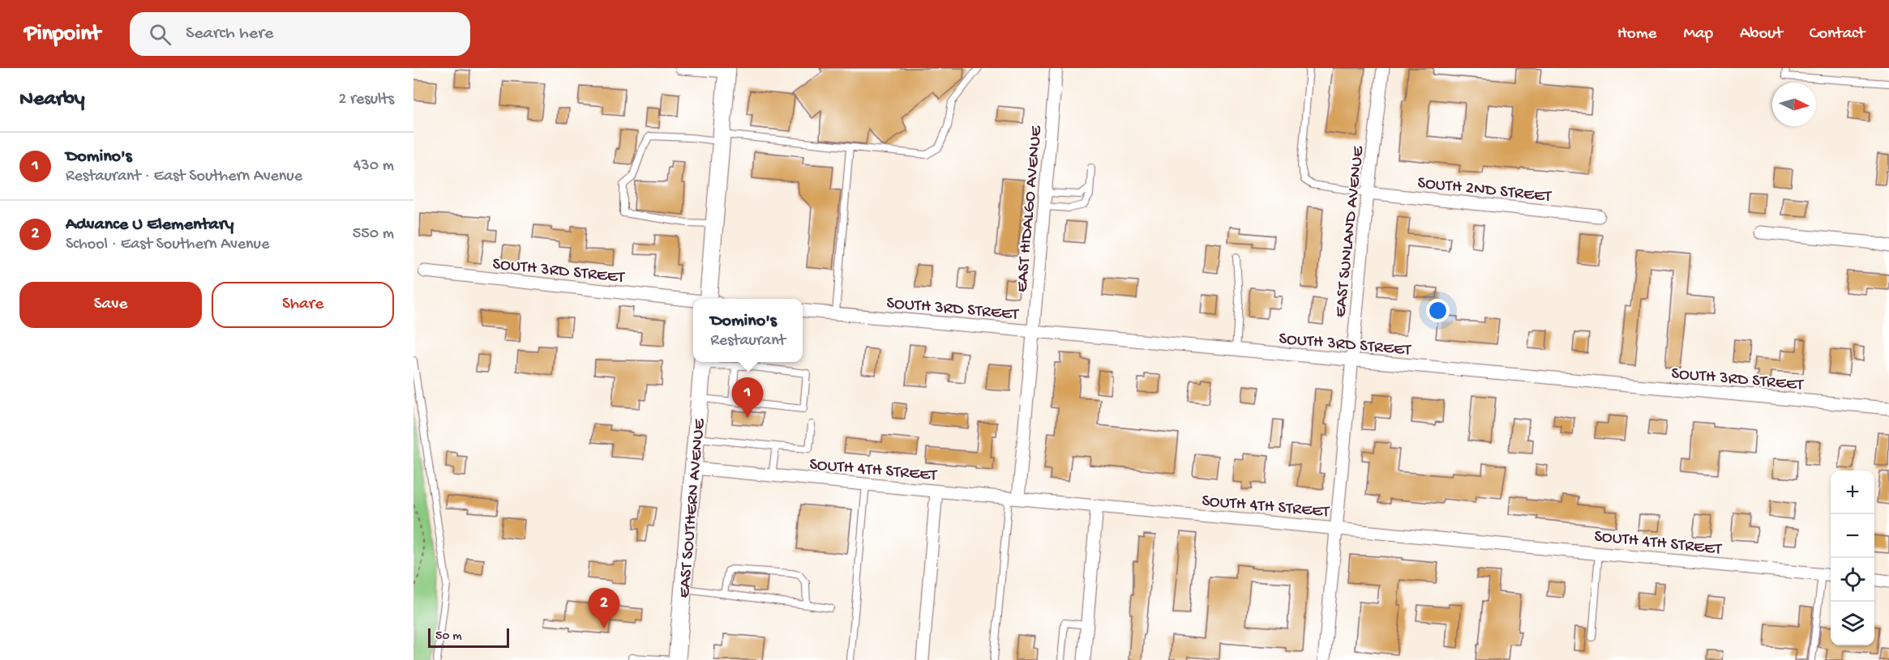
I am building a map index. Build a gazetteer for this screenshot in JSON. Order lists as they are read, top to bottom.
{
  "streets": {
    "main road": ["EAST SOUTHERN AVENUE"],
    "street": [
      "SOUTH 2ND STREET",
      "EAST HIDALGO AVENUE",
      "EAST SUNLAND AVENUE",
      "SOUTH 3RD STREET",
      "SOUTH 4TH STREET"
    ]
  },
  "crossings": [
    ["SOUTH 2ND STREET", "EAST SUNLAND AVENUE"],
    ["EAST HIDALGO AVENUE", "SOUTH 3RD STREET"],
    ["EAST HIDALGO AVENUE", "SOUTH 4TH STREET"],
    ["EAST SUNLAND AVENUE", "SOUTH 3RD STREET"],
    ["EAST SUNLAND AVENUE", "SOUTH 4TH STREET"],
    ["SOUTH 4TH STREET", "EAST SOUTHERN AVENUE"]
  ],
  "scale_bar": "50 m",
  "north": "right",
  "page": {
    "header": "Pinpoint",
    "search": "Search here",
    "nav": [
      "Home",
      "Map",
      "About",
      "Contact"
    ],
    "heading": ["Nearby", "2 results"],
    "list": [
      {
        "mark": "1",
        "name": "Domino's",
        "note": "Restaurant · East Southern Avenue",
        "value": "430 m"
      },
      {
        "mark": "2",
        "name": "Advance U Elementary",
        "note": "School · East Southern Avenue",
        "value": "550 m"
      }
    ],
    "buttons": ["Save", "Share"],
    "popup": ["Domino's", "Restaurant"],
    "pins": ["1", "2"],
    "map_buttons": ["+", "−"],
    "scale": "50 m"
  }
}
